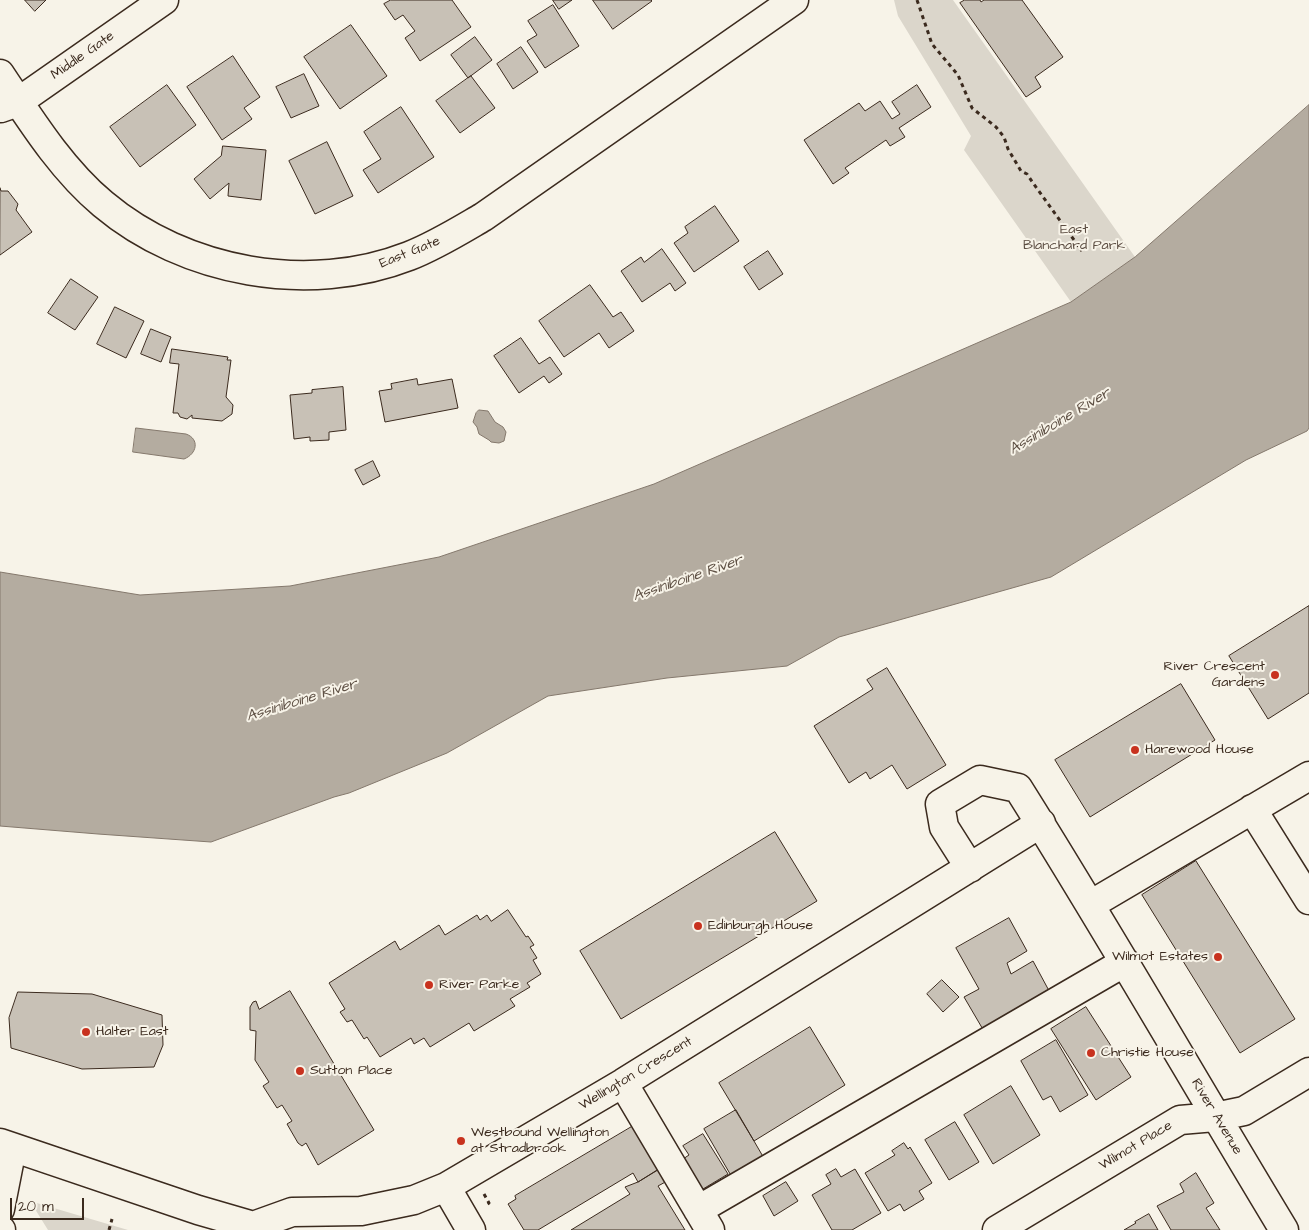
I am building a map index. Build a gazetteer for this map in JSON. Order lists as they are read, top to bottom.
{
  "streets": {
    "street": [
      "Middle Gate",
      "East Gate",
      "Wellington Crescent",
      "River Avenue",
      "Wilmot Place"
    ]
  },
  "crossings": [
    ["Middle Gate", "East Gate"],
    ["Wellington Crescent", "River Avenue"],
    ["River Avenue", "Wilmot Place"]
  ],
  "water": ["Assiniboine River"],
  "parks": ["East Blanchard Park"],
  "places": [
    "River Crescent Gardens",
    "Harewood House",
    "Edinburgh House",
    "Wilmot Estates",
    "River Parke",
    "Halter East",
    "Christie House",
    "Sutton Place",
    "Westbound Wellington at Stradbrook"
  ],
  "scale_bar": "20 m"
}
